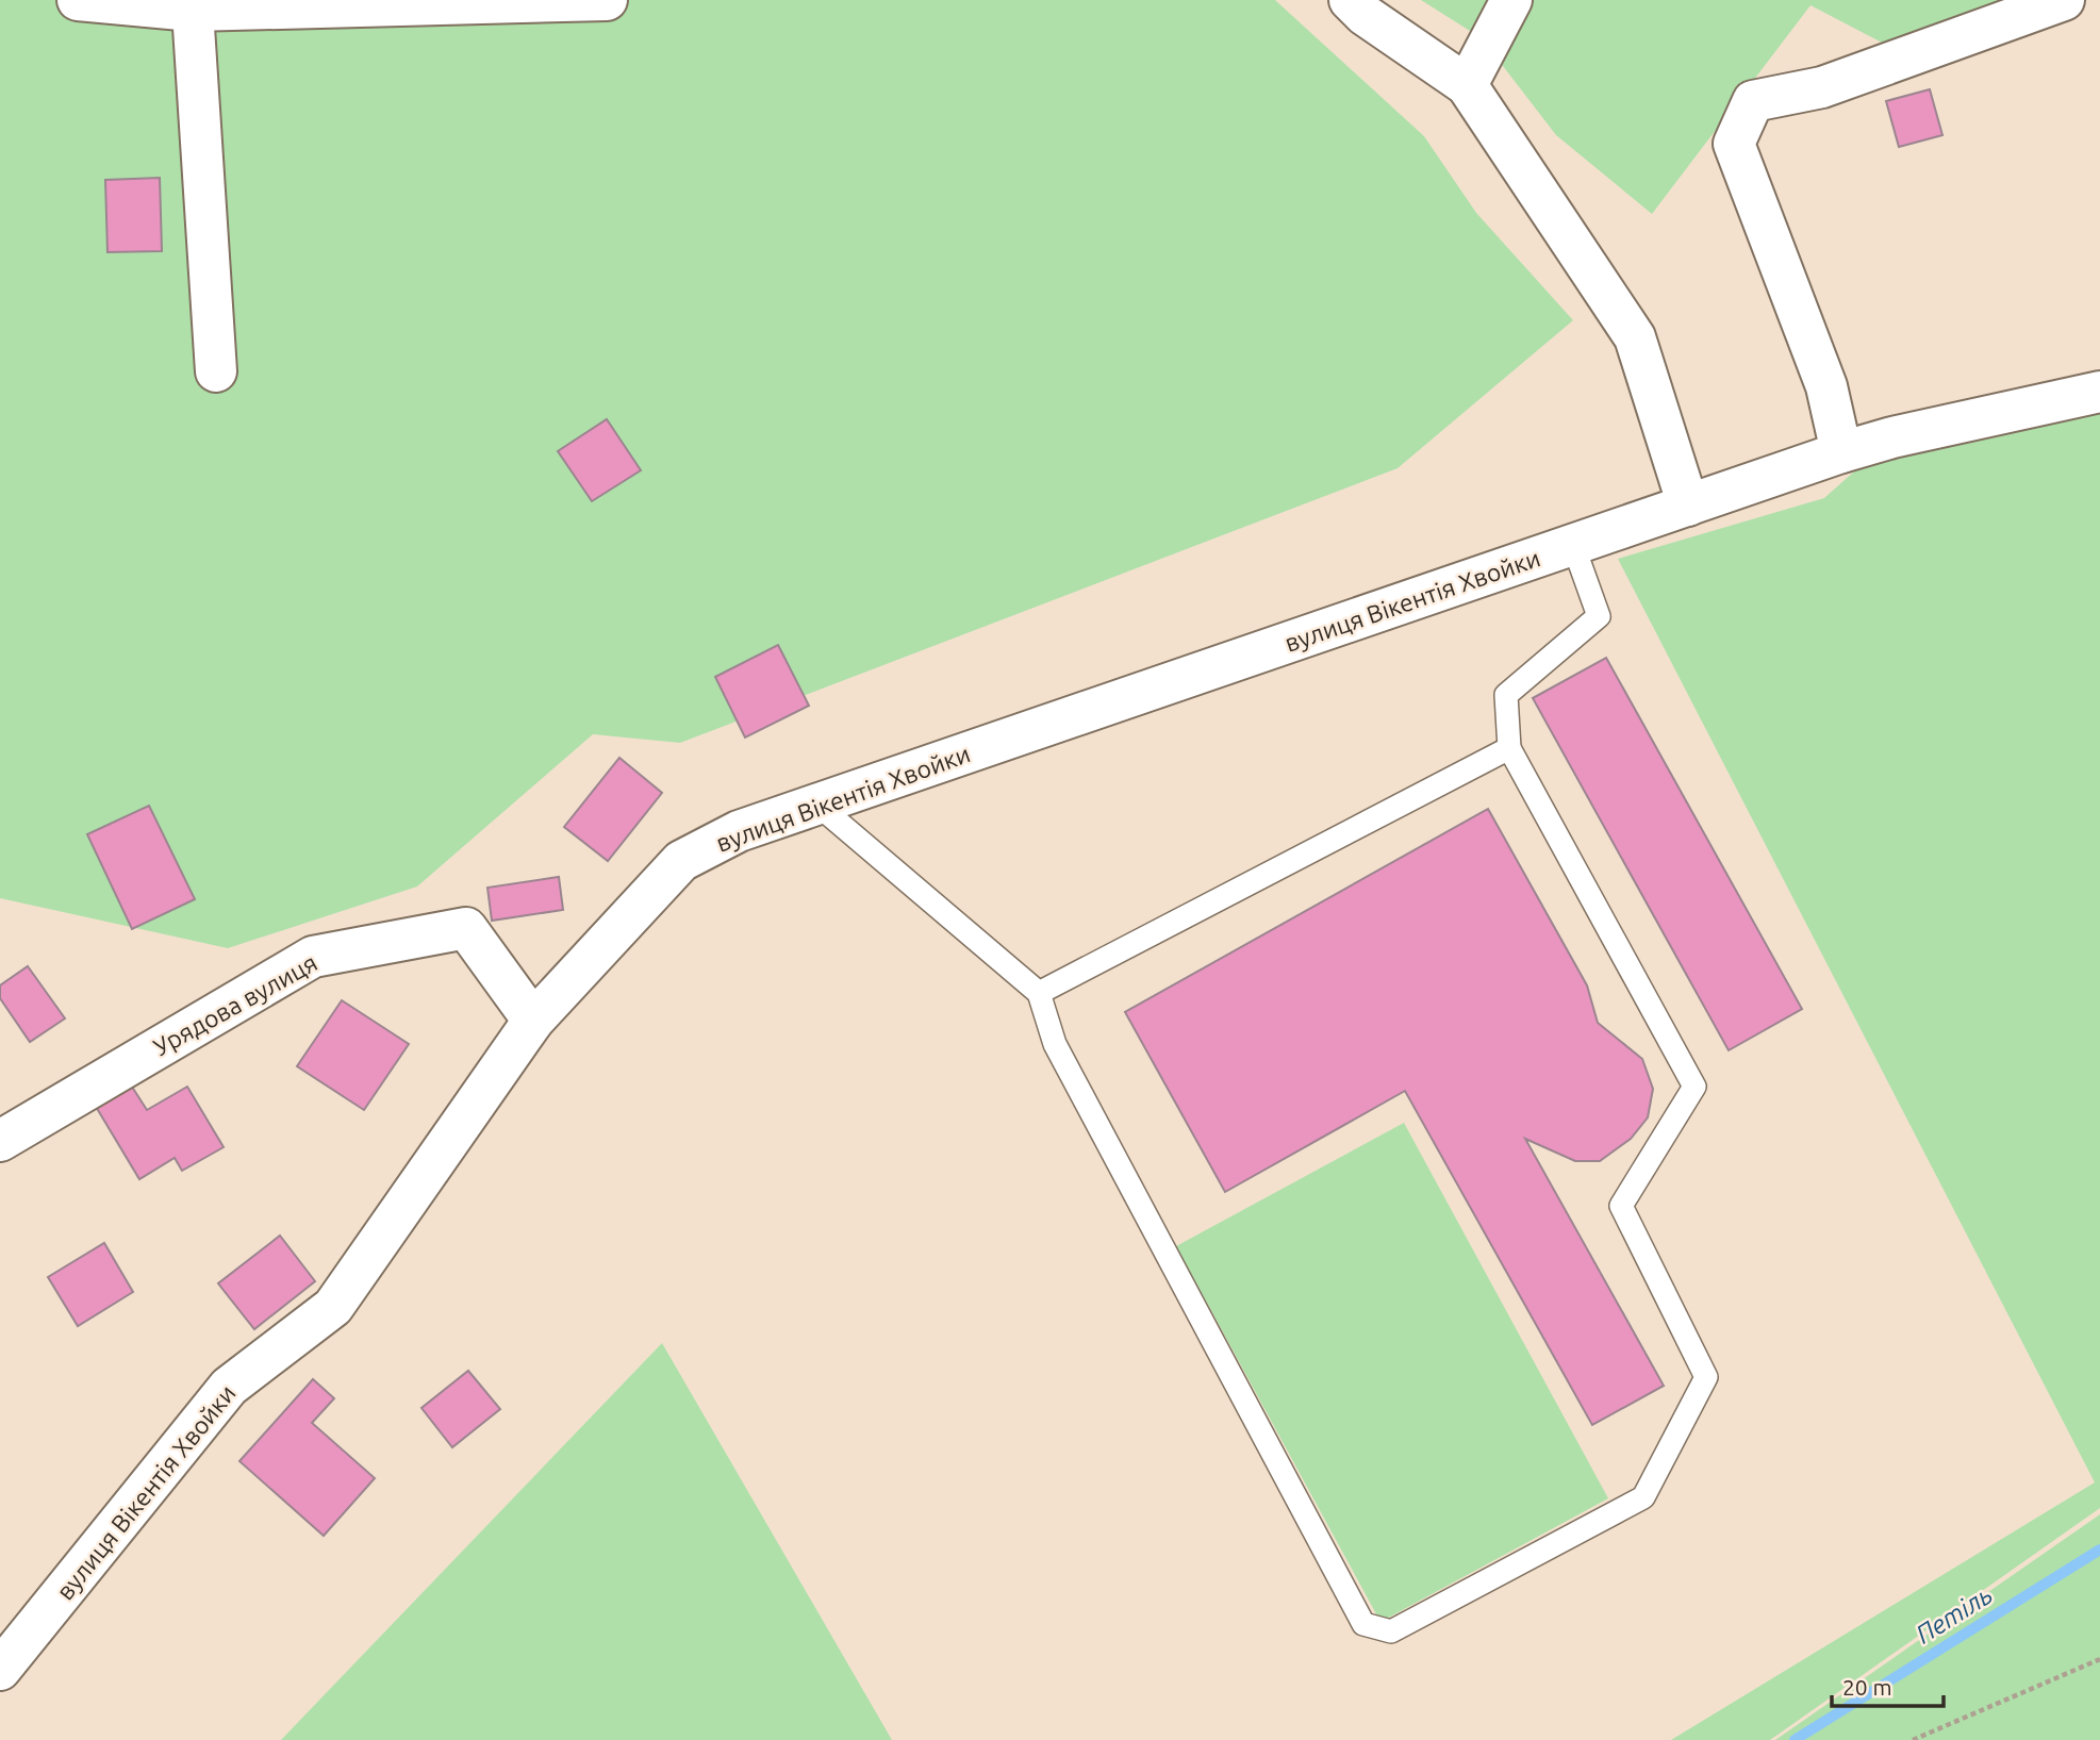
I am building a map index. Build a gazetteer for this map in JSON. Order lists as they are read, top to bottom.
{
  "streets": {
    "street": ["вулиця Вікентія Хвойки", "Урядова вулиця"]
  },
  "crossings": [
    ["вулиця Вікентія Хвойки", "Урядова вулиця"]
  ],
  "water": ["Петіль"],
  "scale_bar": "20 m"
}
